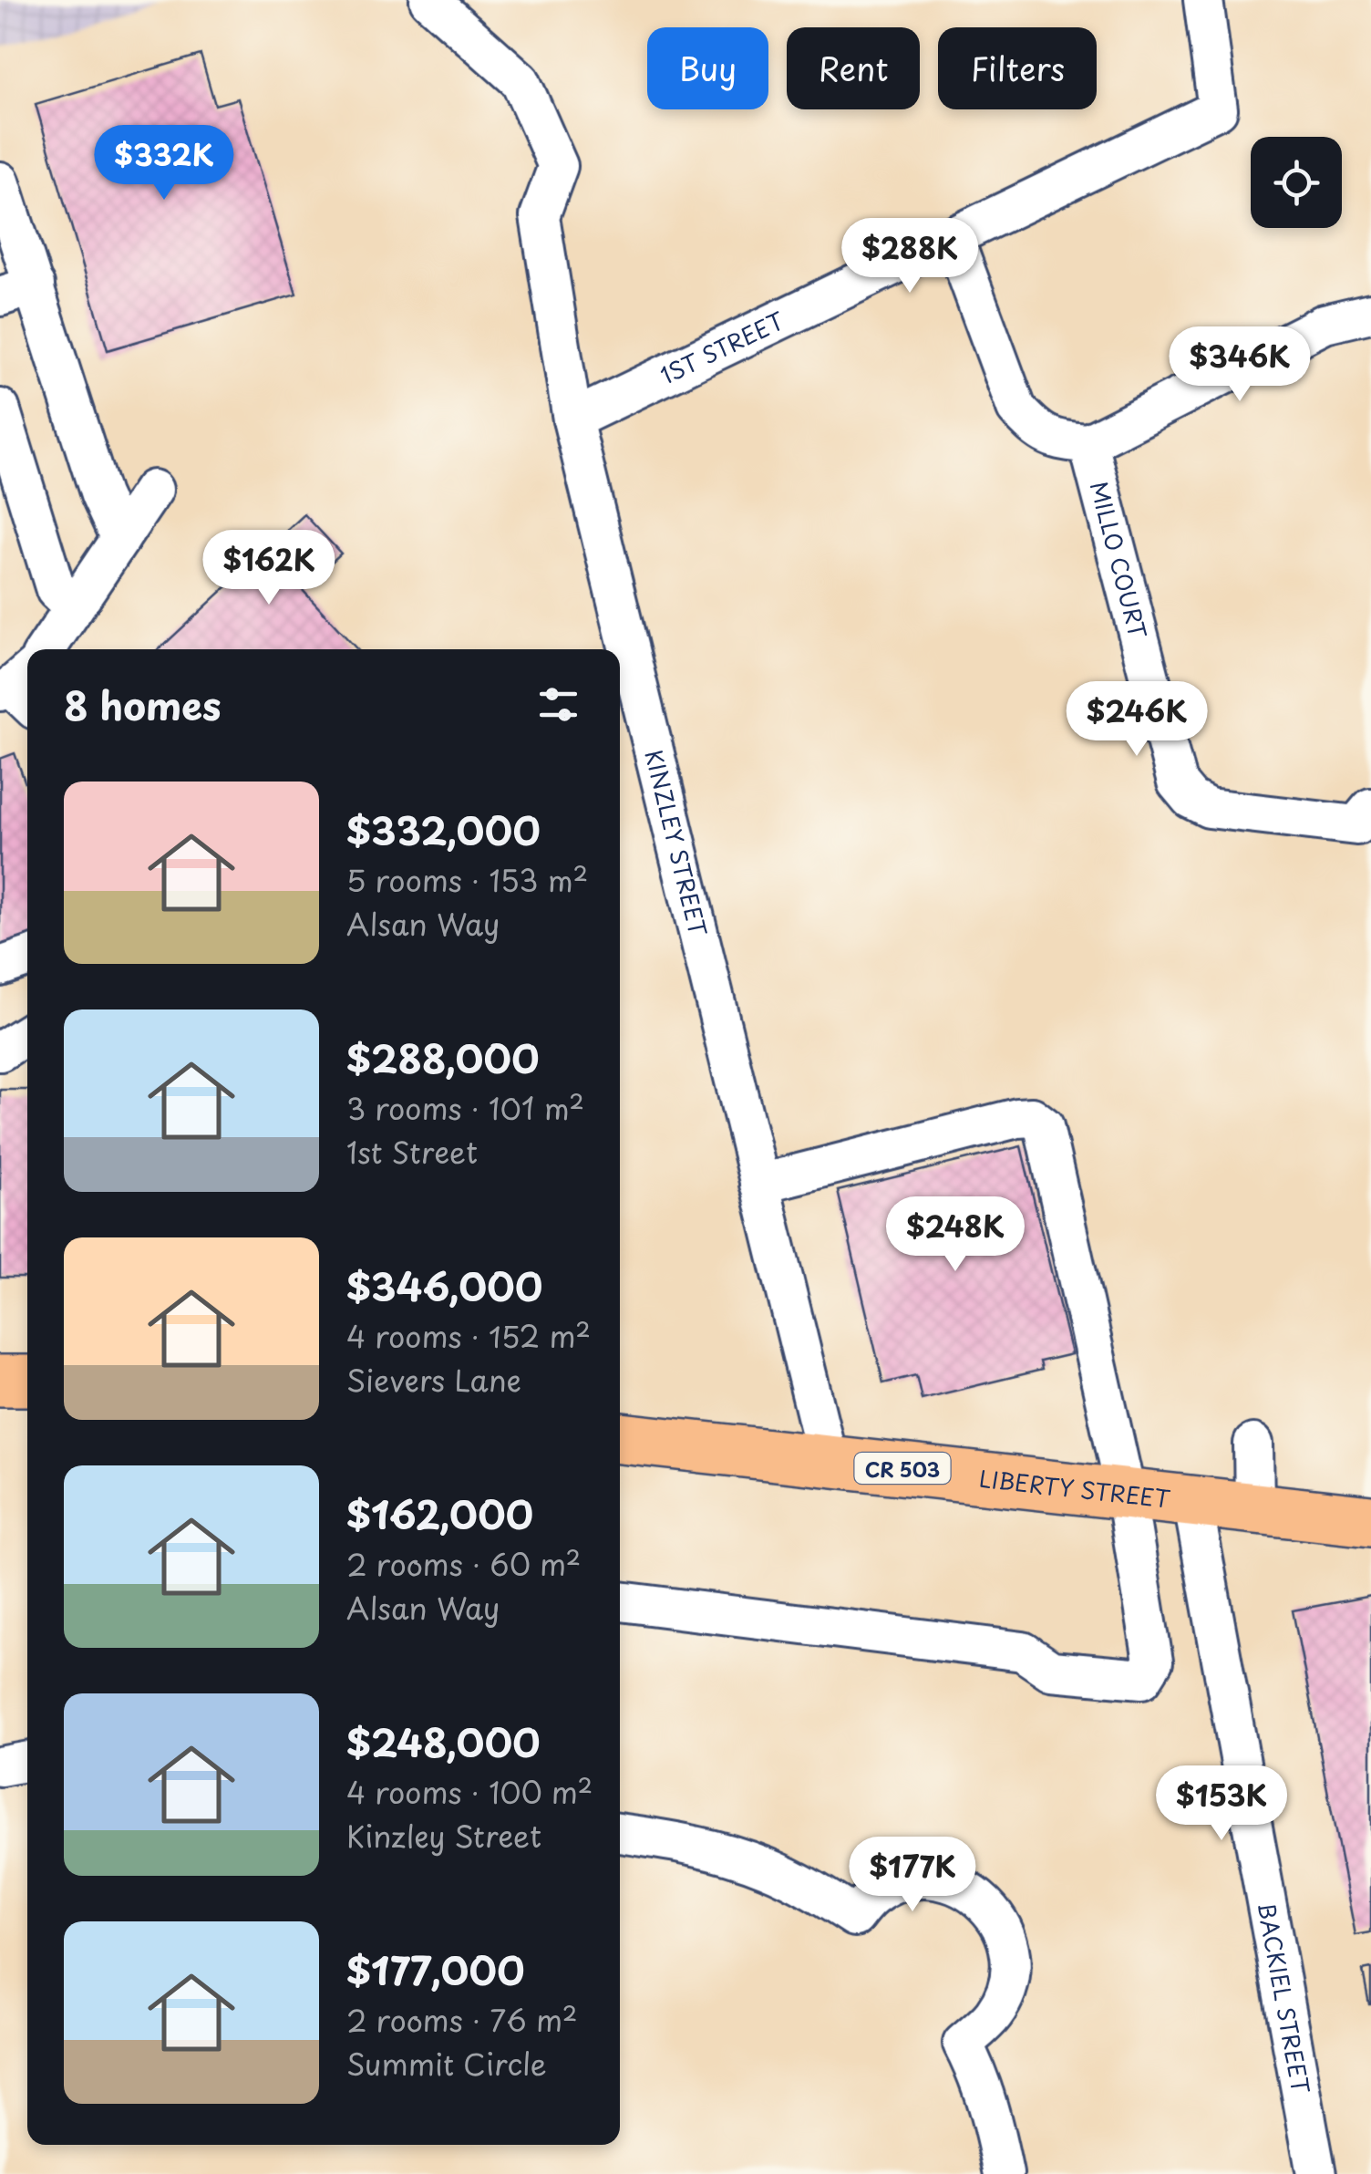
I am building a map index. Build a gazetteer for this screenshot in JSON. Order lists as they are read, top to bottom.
{
  "streets": {
    "main road": ["CR 503", "LIBERTY STREET"],
    "street": [
      "1ST STREET",
      "MILLO COURT",
      "KINZLEY STREET",
      "BACKIEL STREET"
    ]
  },
  "crossings": [
    ["1ST STREET", "KINZLEY STREET"],
    ["KINZLEY STREET", "LIBERTY STREET"],
    ["LIBERTY STREET", "BACKIEL STREET"]
  ],
  "page": {
    "chip": ["Buy", "Rent", "Filters"],
    "price": [
      "$332K",
      "$288K",
      "$346K",
      "$162K",
      "$246K",
      "$248K",
      "$153K",
      "$177K"
    ],
    "heading": "8 homes",
    "list": [
      {
        "name": "$332,000",
        "note": "5 rooms · 153 m² · Alsan Way"
      },
      {
        "name": "$288,000",
        "note": "3 rooms · 101 m² · 1st Street"
      },
      {
        "name": "$346,000",
        "note": "4 rooms · 152 m² · Sievers Lane"
      },
      {
        "name": "$162,000",
        "note": "2 rooms · 60 m² · Alsan Way"
      },
      {
        "name": "$248,000",
        "note": "4 rooms · 100 m² · Kinzley Street"
      },
      {
        "name": "$177,000",
        "note": "2 rooms · 76 m² · Summit Circle"
      }
    ]
  }
}
